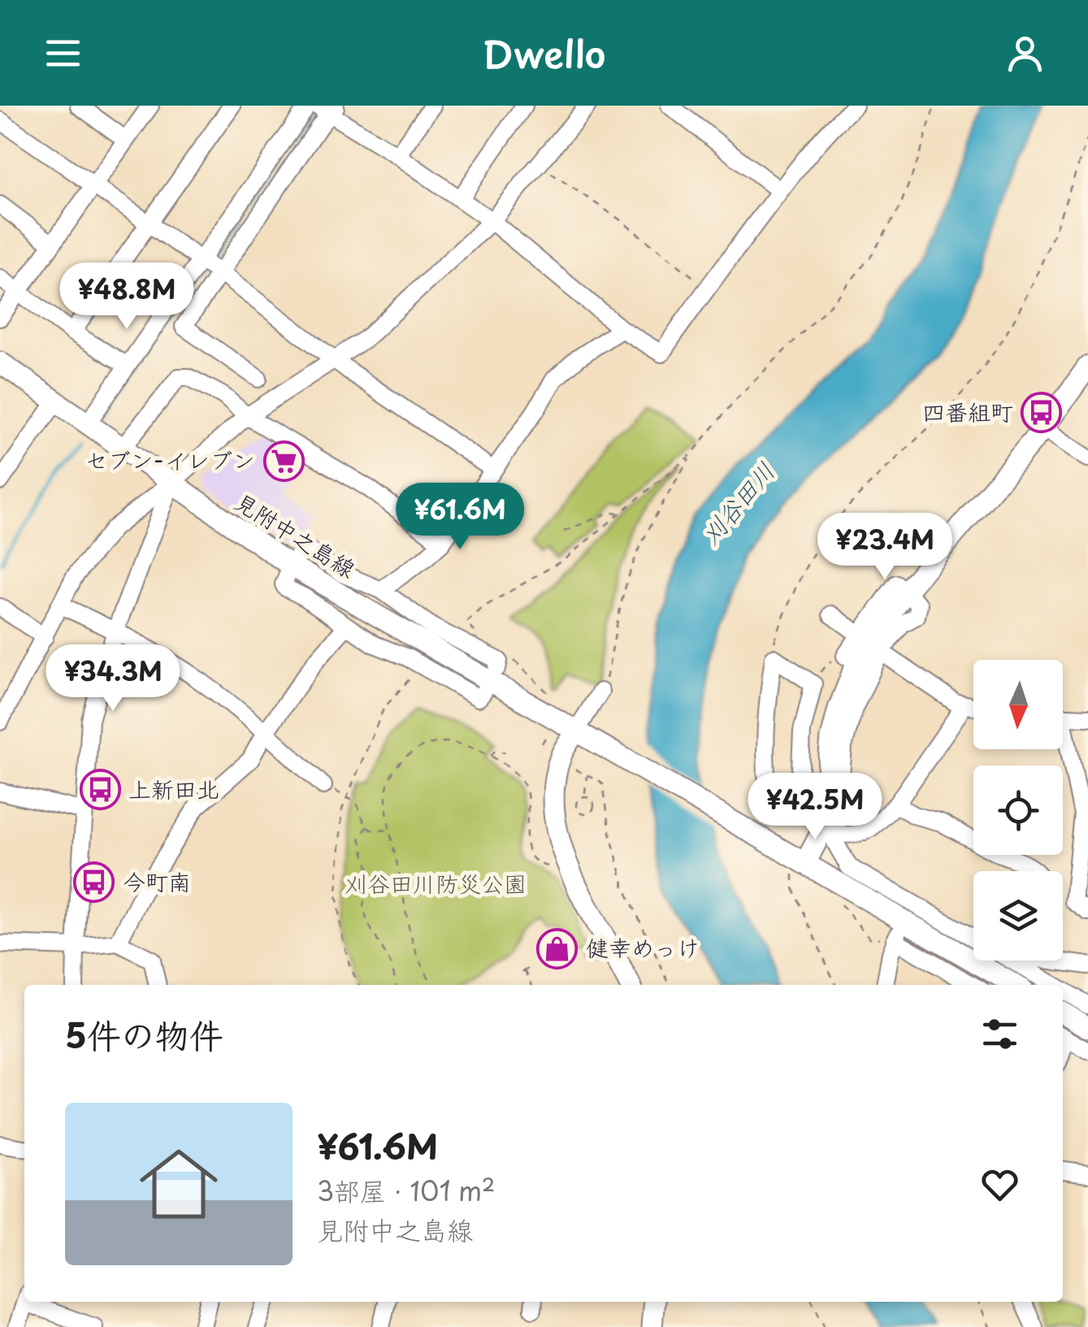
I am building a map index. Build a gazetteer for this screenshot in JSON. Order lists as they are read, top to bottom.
{
  "streets": {
    "main road": ["見附中之島線"]
  },
  "water": ["刈谷田川"],
  "parks": ["刈谷田川防災公園"],
  "places": {
    "bus stop": ["四番組町", "上新田北", "今町南"],
    "supermarket": ["セブン-イレブン"],
    "shop": ["健幸めっけ"]
  },
  "north": "bottom",
  "page": {
    "header": "Dwello",
    "price": [
      "¥48.8M",
      "¥61.6M",
      "¥23.4M",
      "¥34.3M",
      "¥42.5M"
    ],
    "heading": "5件の物件",
    "list": [
      {
        "name": "¥61.6M",
        "note": "3部屋 · 101 m² · 見附中之島線"
      }
    ]
  }
}
